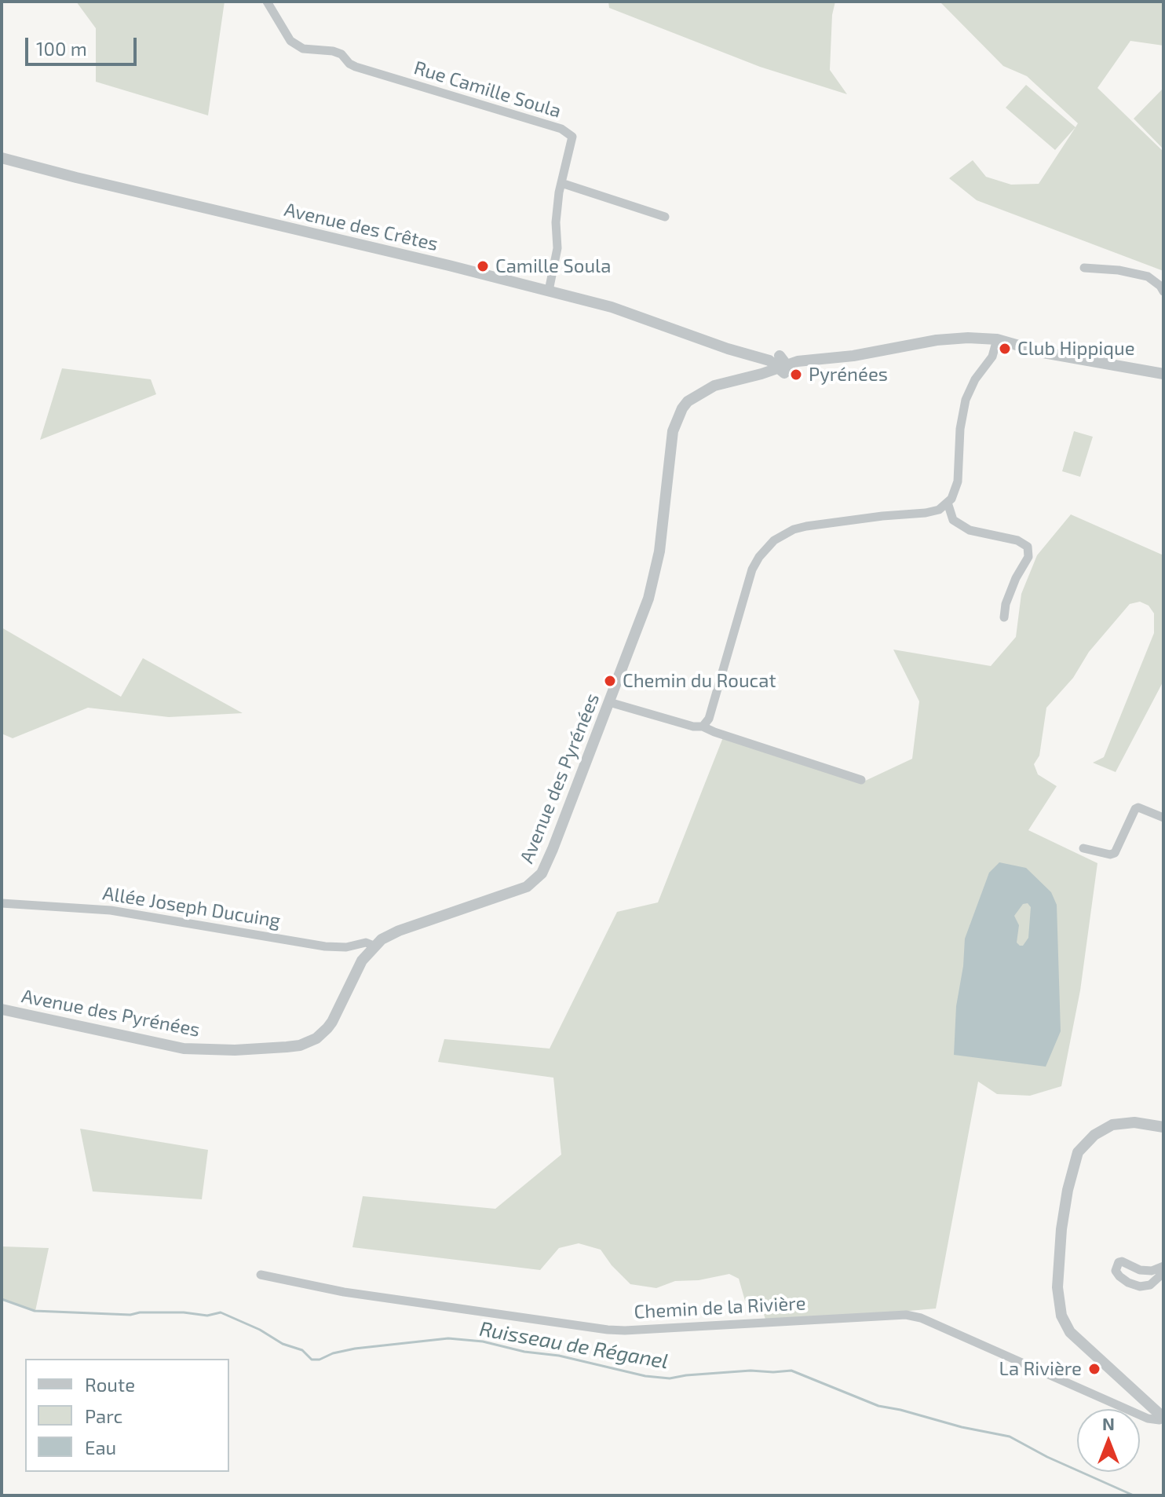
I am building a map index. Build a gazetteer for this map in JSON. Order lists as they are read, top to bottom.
{
  "streets": {
    "street": [
      "Rue Camille Soula",
      "Avenue des Crêtes",
      "Avenue des Pyrénées",
      "Allée Joseph Ducuing",
      "Chemin de la Rivière"
    ]
  },
  "crossings": [
    ["Rue Camille Soula", "Avenue des Crêtes"],
    ["Avenue des Crêtes", "Avenue des Pyrénées"],
    ["Avenue des Pyrénées", "Allée Joseph Ducuing"]
  ],
  "water": ["Ruisseau de Réganel"],
  "places": [
    "Camille Soula",
    "Club Hippique",
    "Pyrénées",
    "Chemin du Roucat",
    "La Rivière"
  ],
  "legend": ["Route", "Parc", "Eau"],
  "scale_bar": "100 m",
  "north": "top"
}
